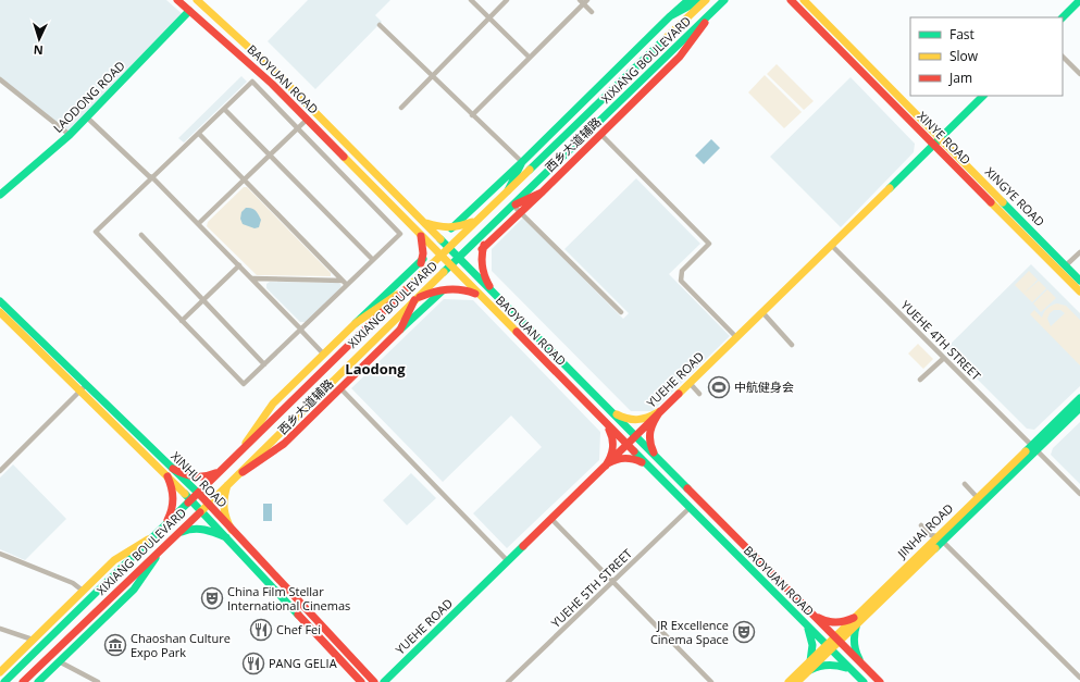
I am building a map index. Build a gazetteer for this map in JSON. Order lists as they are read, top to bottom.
{
  "streets": {
    "main road": [
      "XIXIANG BOULEVARD",
      "BAOYUAN ROAD",
      "LAODONG ROAD",
      "XINYE ROAD",
      "西乡大道辅路",
      "XINGYE ROAD",
      "YUEHE ROAD",
      "XINHU ROAD",
      "JINHAI ROAD"
    ],
    "street": ["YUEHE 4TH STREET", "YUEHE 5TH STREET"]
  },
  "crossings": [
    ["XIXIANG BOULEVARD", "BAOYUAN ROAD"],
    ["XIXIANG BOULEVARD", "西乡大道辅路"],
    ["XIXIANG BOULEVARD", "XINHU ROAD"],
    ["BAOYUAN ROAD", "LAODONG ROAD"],
    ["BAOYUAN ROAD", "YUEHE ROAD"],
    ["BAOYUAN ROAD", "JINHAI ROAD"],
    ["BAOYUAN ROAD", "YUEHE 5TH STREET"],
    ["XINYE ROAD", "YUEHE ROAD"],
    ["XINGYE ROAD", "YUEHE ROAD"],
    ["YUEHE 4TH STREET", "YUEHE ROAD"],
    ["YUEHE 4TH STREET", "JINHAI ROAD"]
  ],
  "districts": ["Laodong"],
  "places": {
    "sports": ["中航健身会"],
    "theatre": ["China Film Stellar International Cinemas", "JR Excellence Cinema Space"],
    "restaurant": ["Chef Fei", "PANG GELIA"],
    "museum": ["Chaoshan Culture Expo Park"]
  },
  "legend": ["Fast", "Slow", "Jam"],
  "north": "bottom"
}
